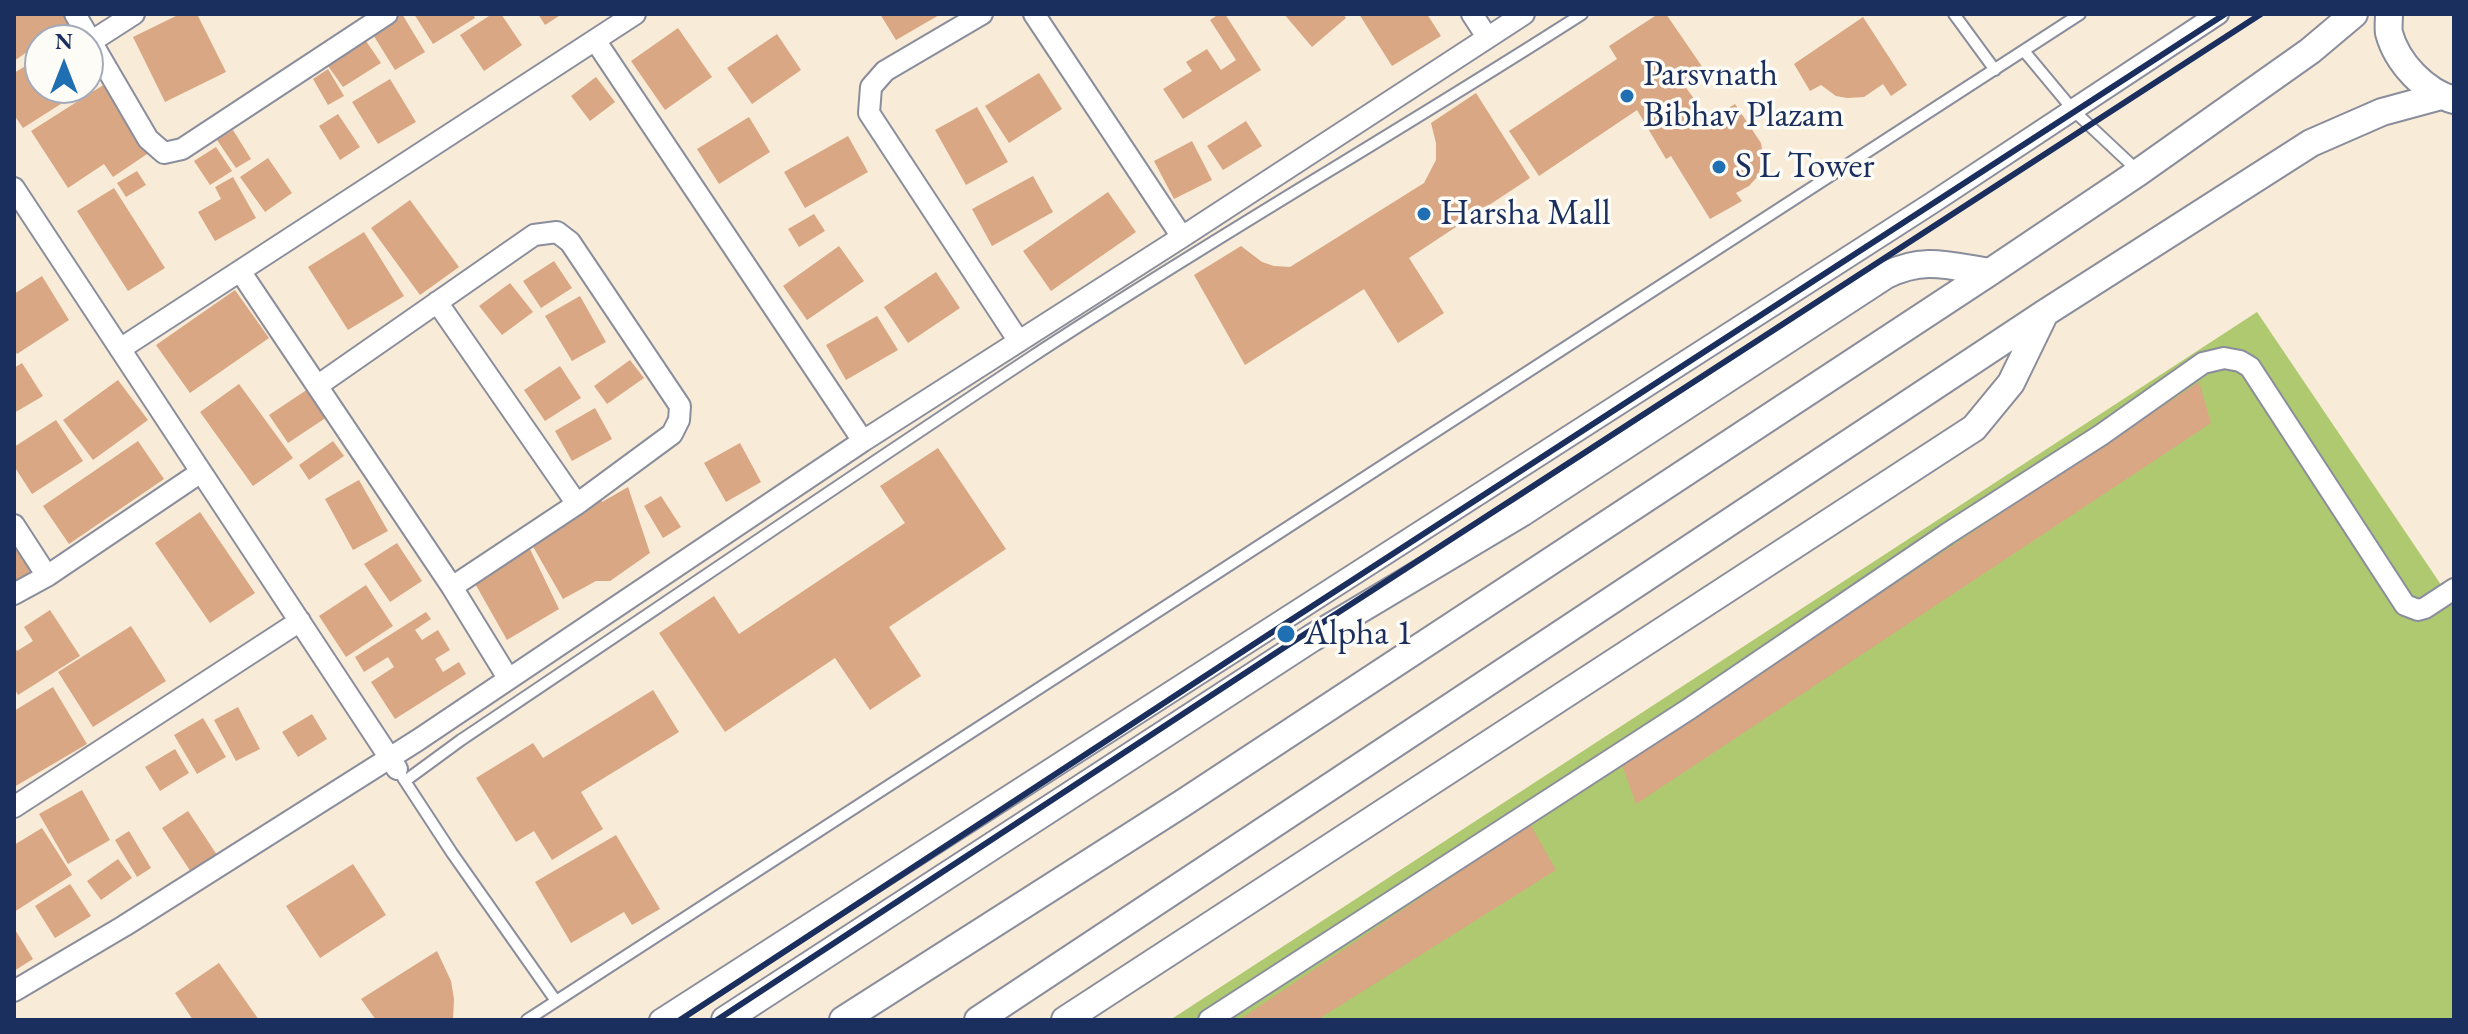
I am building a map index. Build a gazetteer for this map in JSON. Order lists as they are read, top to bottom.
{
  "places": [
    "Parsvnath Bibhav Plazam",
    "S L Tower",
    "Harsha Mall",
    "Alpha 1"
  ],
  "north": "top"
}
